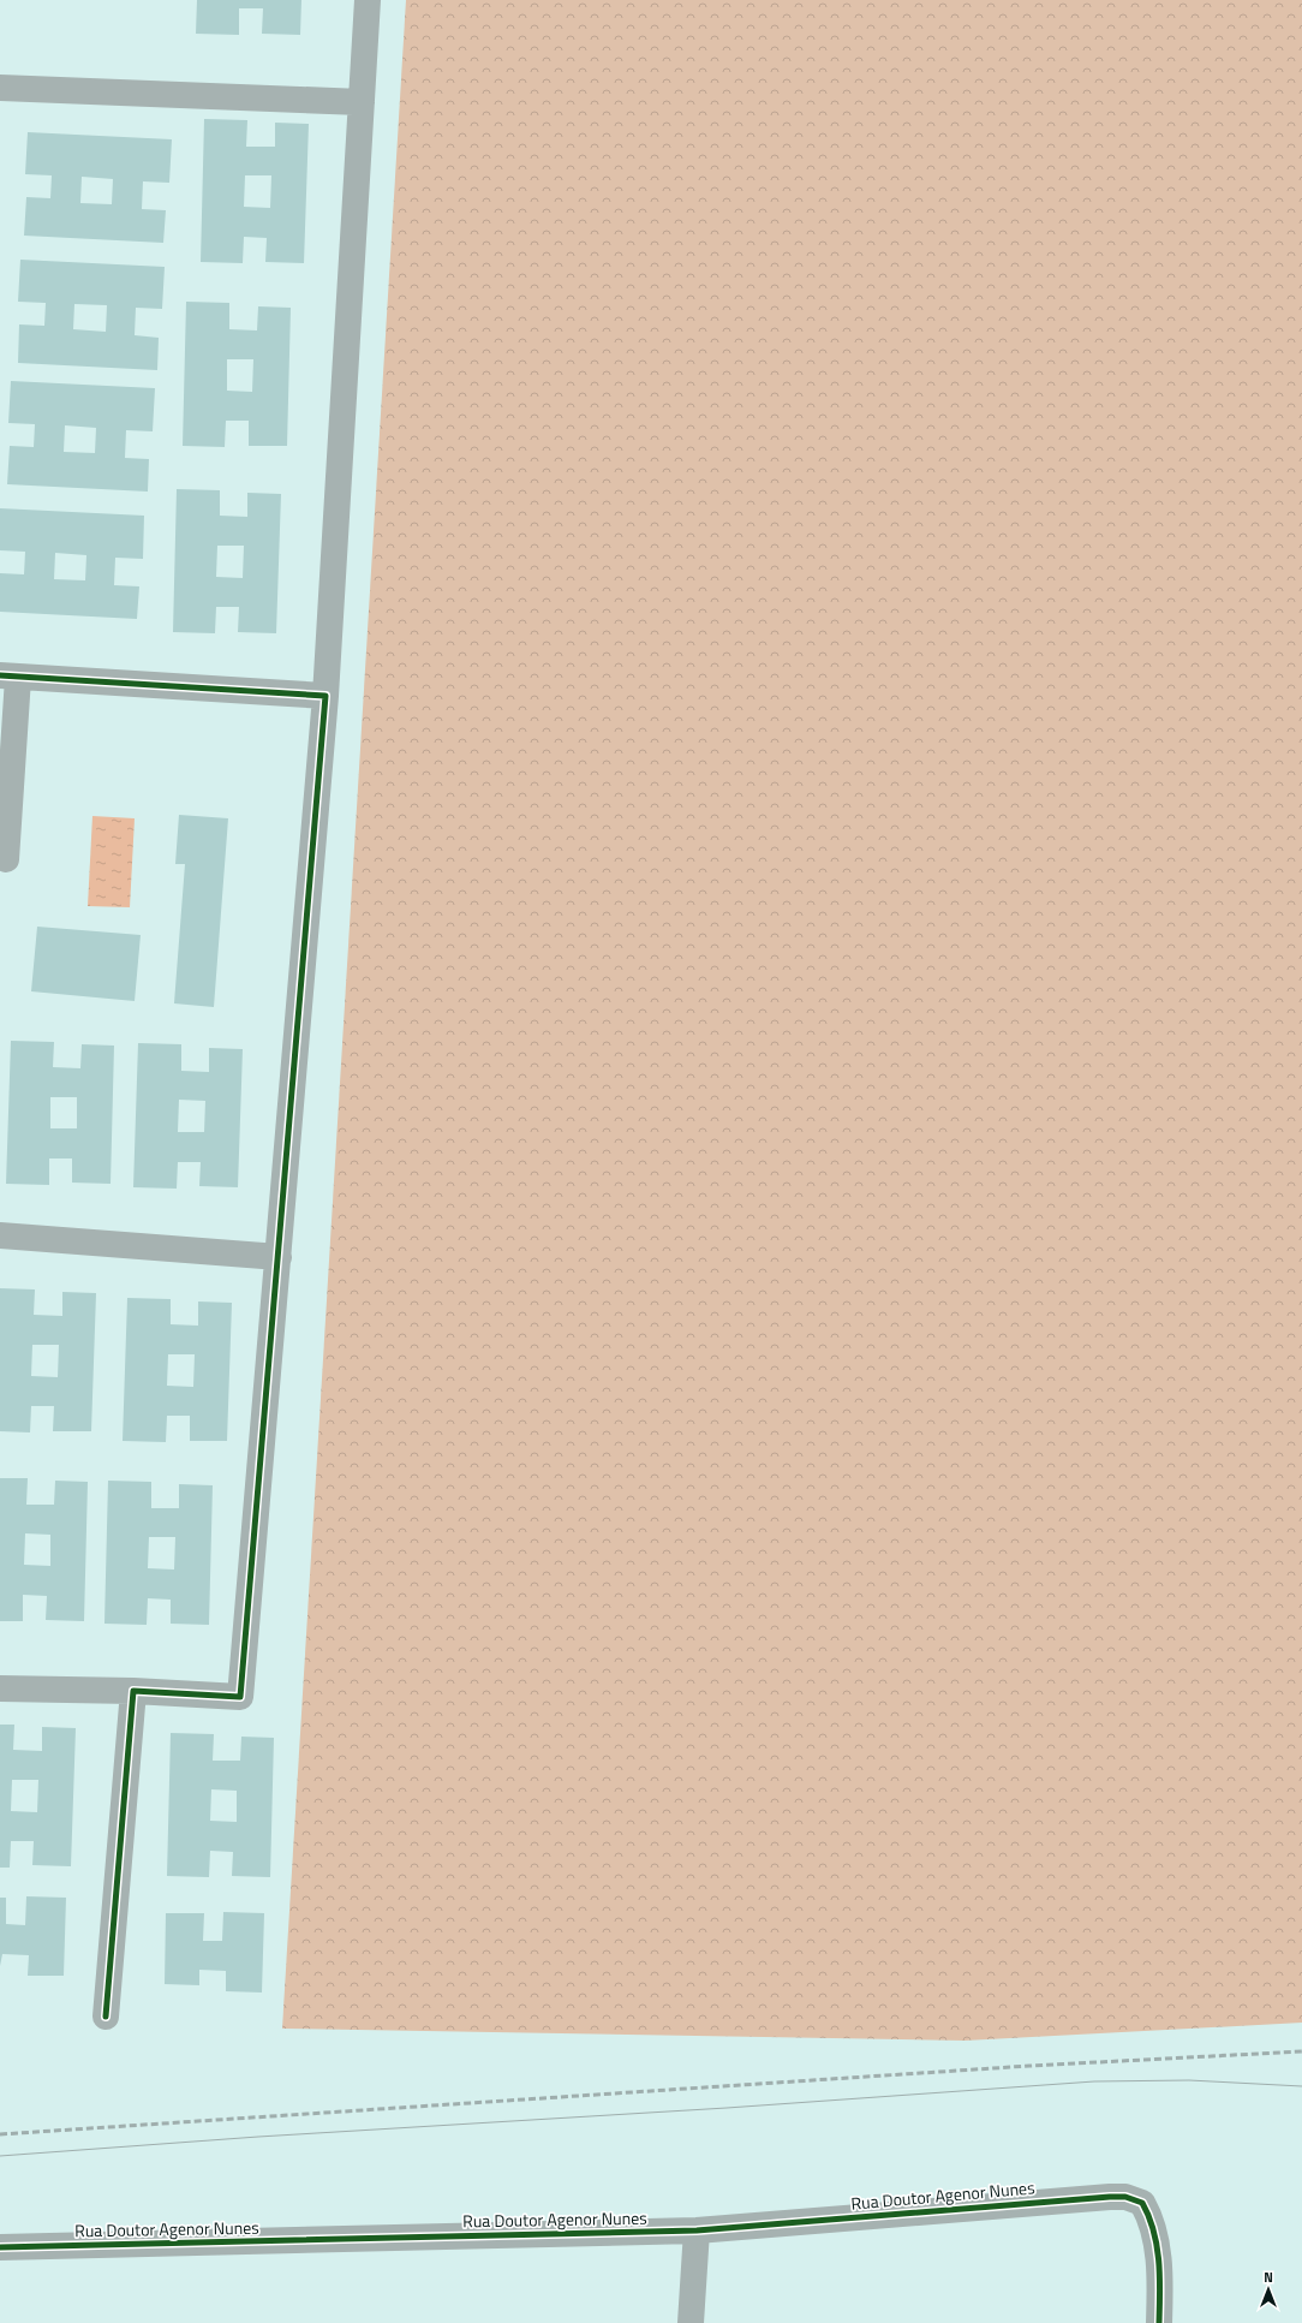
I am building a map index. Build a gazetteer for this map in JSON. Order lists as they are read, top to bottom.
{
  "streets": {
    "street": ["Rua Doutor Agenor Nunes"]
  },
  "north": "top"
}
